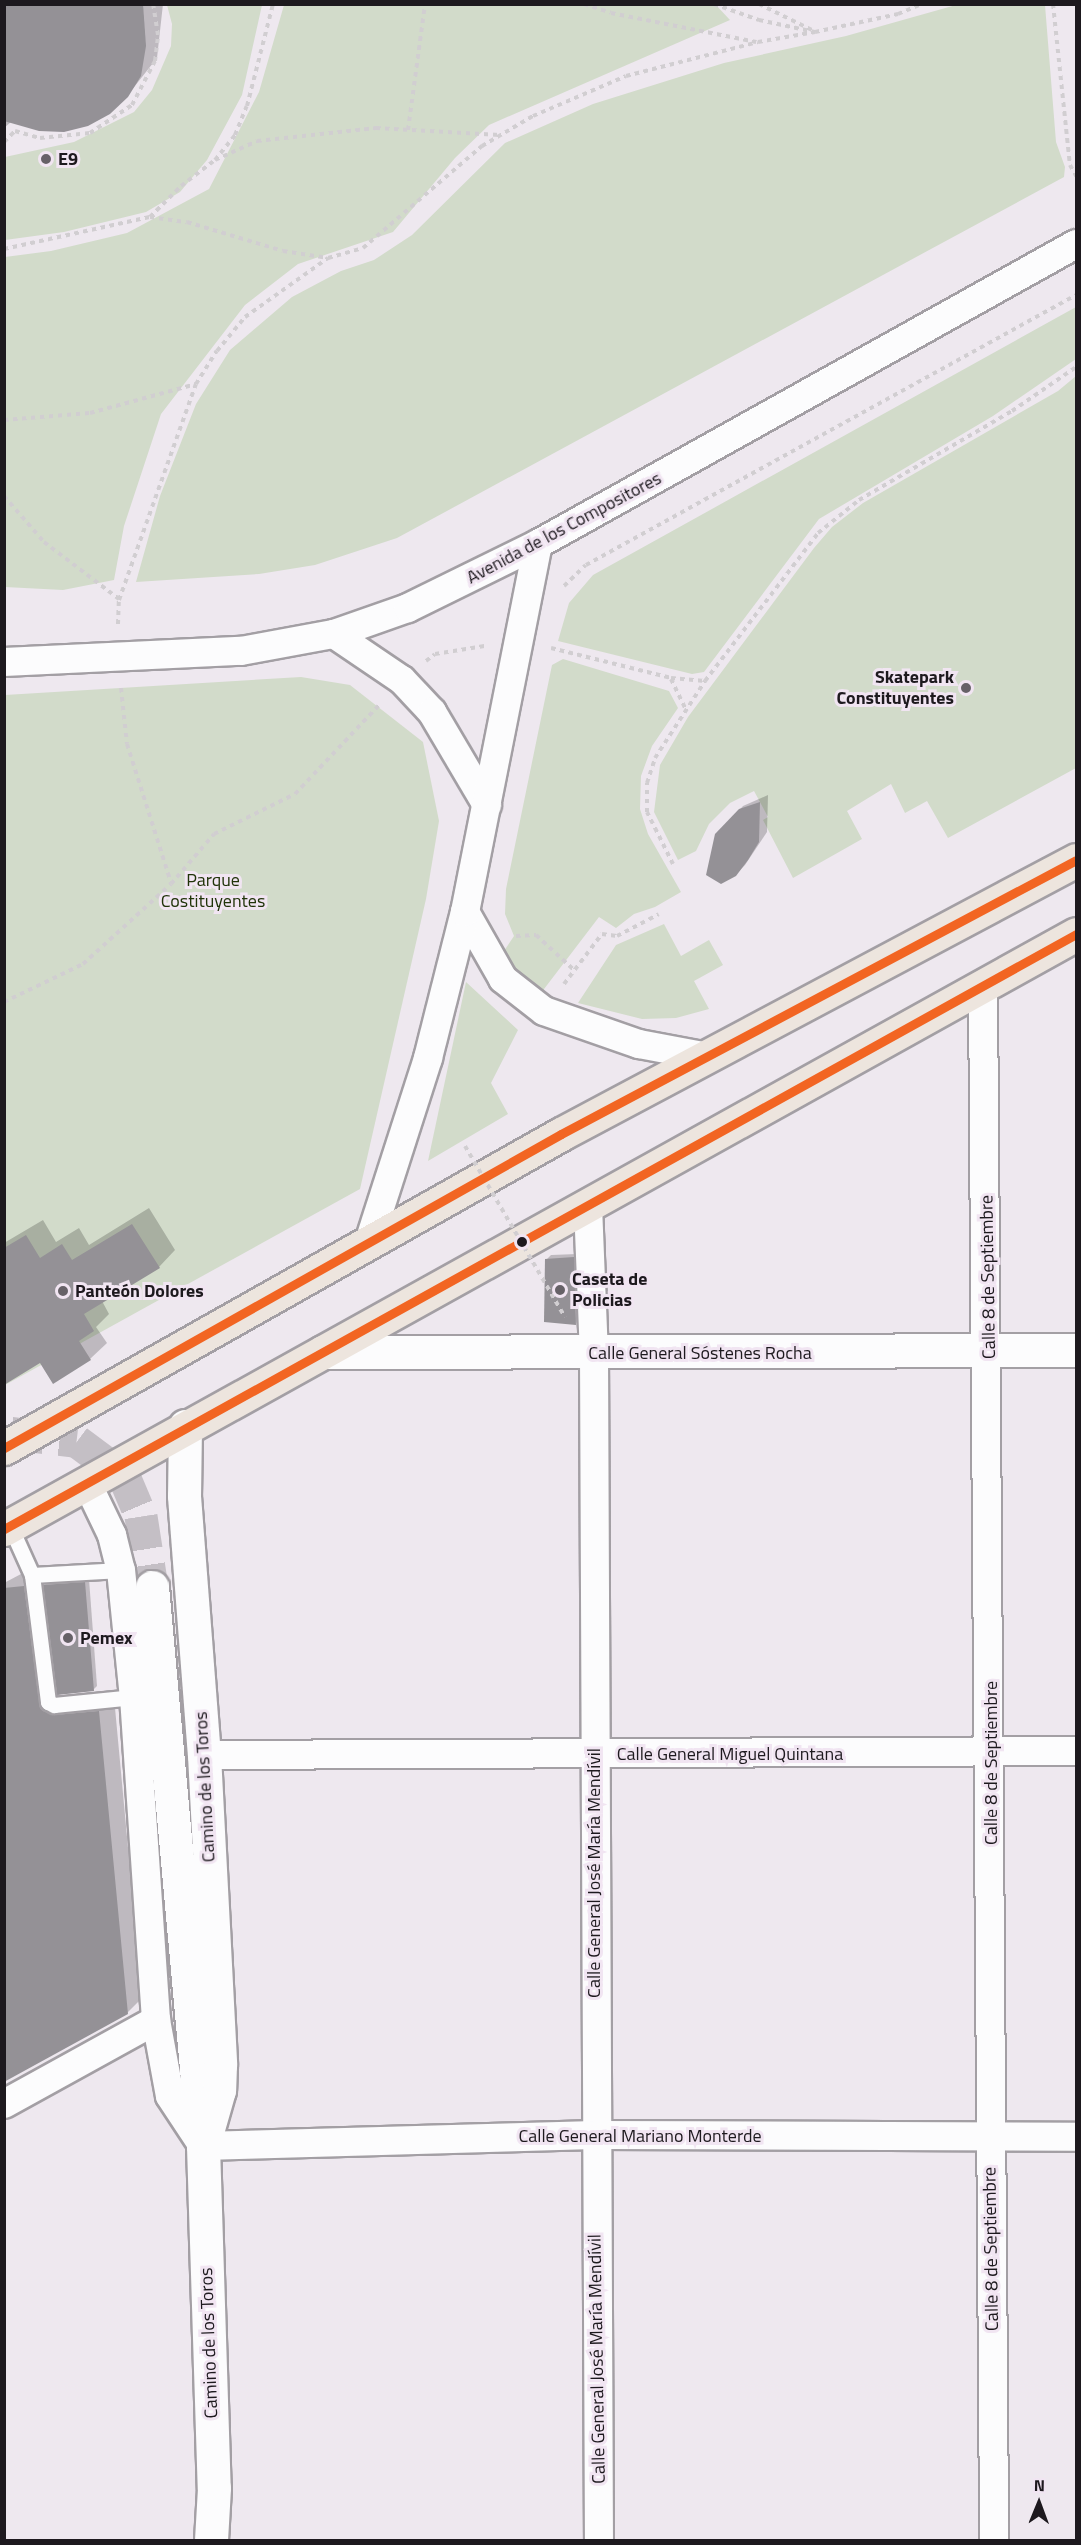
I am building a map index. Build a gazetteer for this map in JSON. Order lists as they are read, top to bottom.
{
  "streets": {
    "street": [
      "Avenida de los Compositores",
      "Calle 8 de Septiembre",
      "Calle General Sóstenes Rocha",
      "Calle General Miguel Quintana",
      "Camino de los Toros",
      "Calle General José María Mendívil",
      "Calle General Mariano Monterde"
    ]
  },
  "crossings": [
    ["Calle 8 de Septiembre", "Calle General Sóstenes Rocha"],
    ["Calle 8 de Septiembre", "Calle General Miguel Quintana"],
    ["Calle 8 de Septiembre", "Calle General Mariano Monterde"],
    ["Calle General Sóstenes Rocha", "Calle General José María Mendívil"],
    ["Calle General Miguel Quintana", "Camino de los Toros"],
    ["Calle General Miguel Quintana", "Calle General José María Mendívil"],
    ["Camino de los Toros", "Calle General Mariano Monterde"],
    ["Calle General José María Mendívil", "Calle General Mariano Monterde"]
  ],
  "parks": ["Parque Costituyentes"],
  "places": [
    "E9",
    "Skatepark Constituyentes",
    "Caseta de Policias",
    "Panteón Dolores",
    "Pemex"
  ],
  "north": "top"
}
